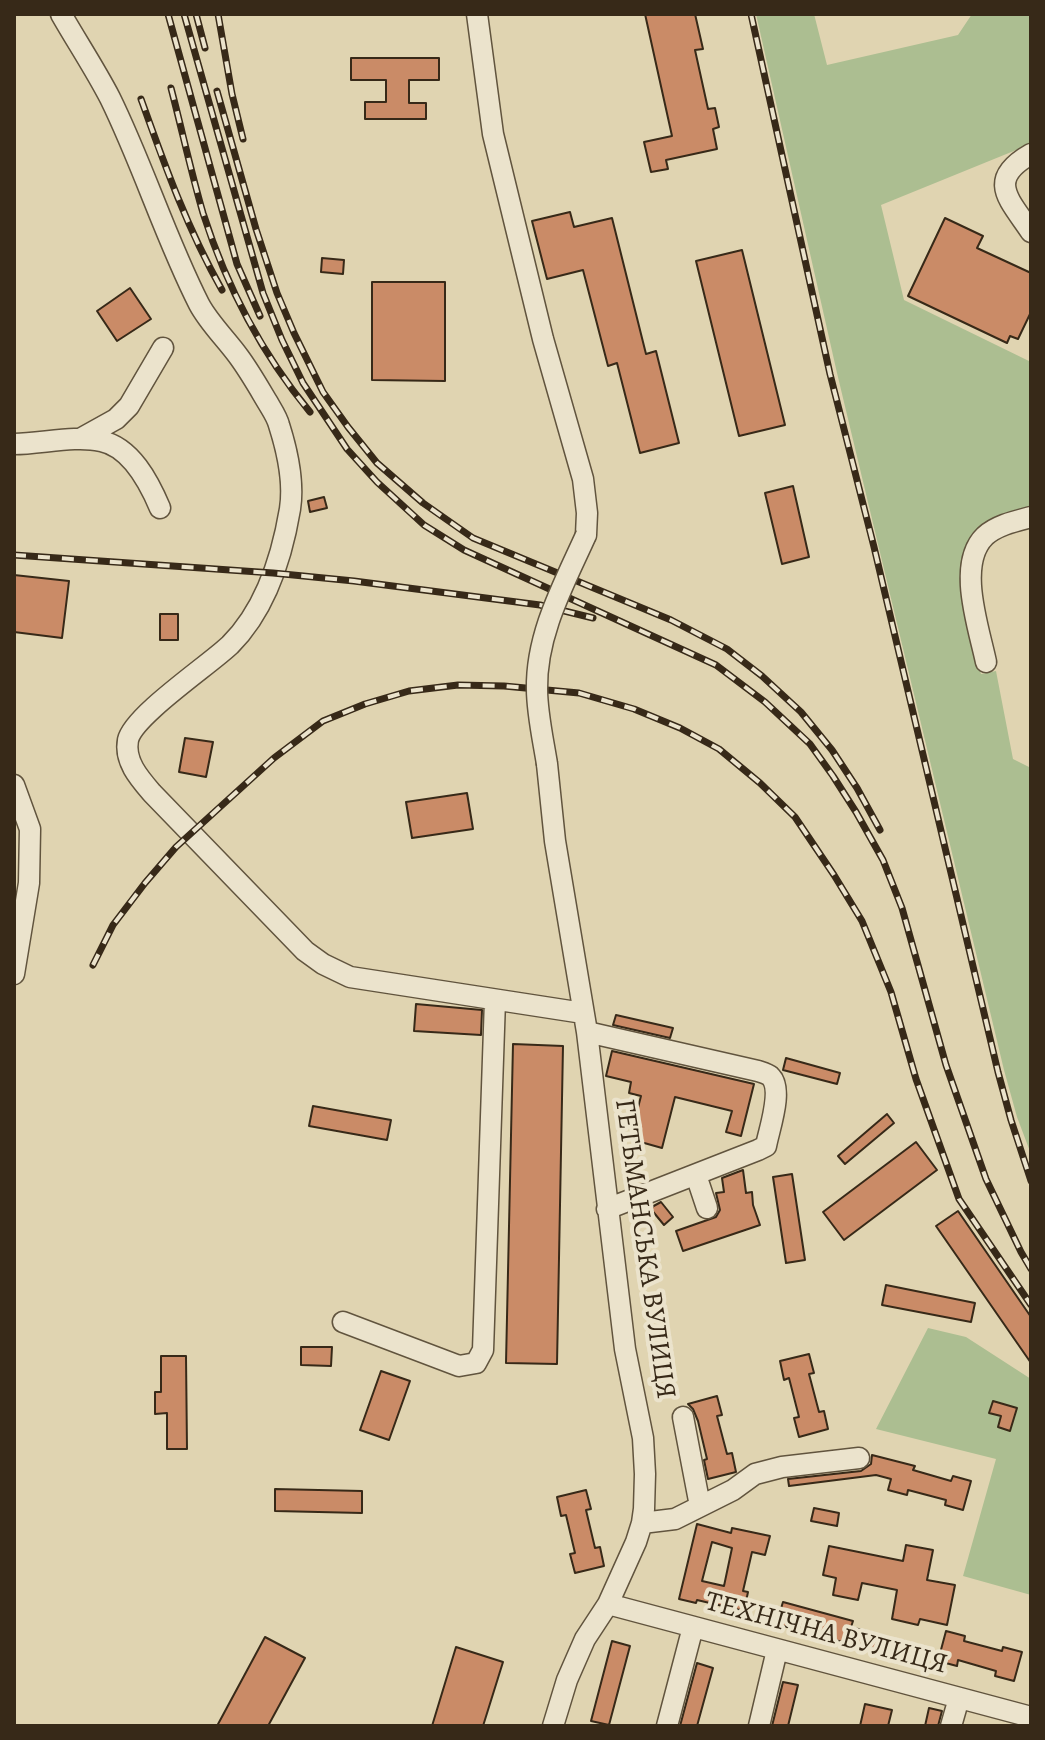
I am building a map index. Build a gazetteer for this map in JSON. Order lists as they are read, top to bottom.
{
  "streets": {
    "street": ["ГЕТЬМАНСЬКА ВУЛИЦЯ", "ТЕХНІЧНА ВУЛИЦЯ"]
  },
  "crossings": [
    ["ГЕТЬМАНСЬКА ВУЛИЦЯ", "ТЕХНІЧНА ВУЛИЦЯ"]
  ]
}
